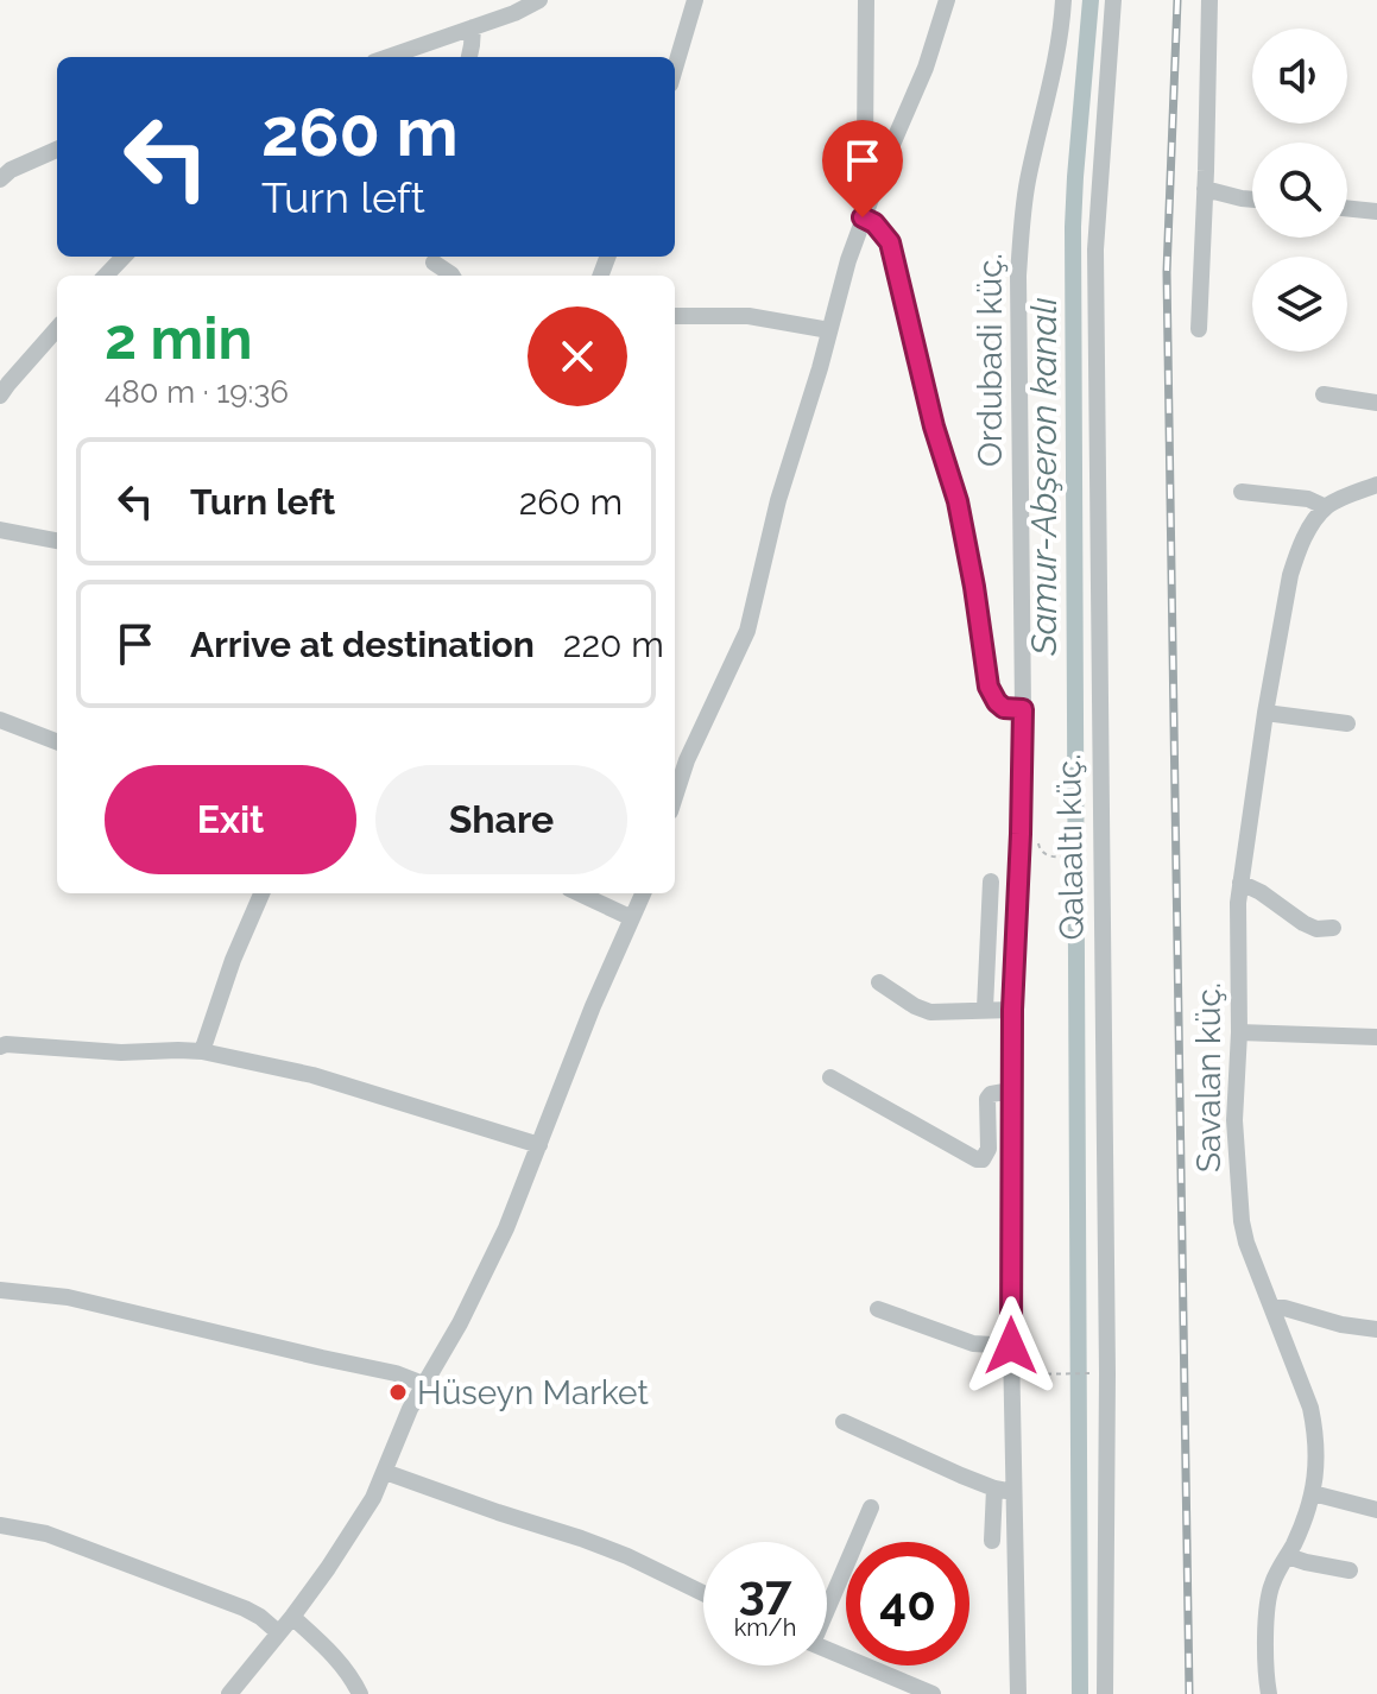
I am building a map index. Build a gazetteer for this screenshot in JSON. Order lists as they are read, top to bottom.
{
  "streets": {
    "street": ["Ordubadi küç.", "Qalaaltı küç.", "Savalan küç."]
  },
  "water": ["Samur-Abşeron kanalı"],
  "places": ["Hüseyn Market"],
  "page": {
    "turn": ["260 m", "Turn left"],
    "heading": ["2 min", "480 m · 19:36"],
    "list": [
      {
        "name": "Turn left",
        "value": "260 m"
      },
      {
        "name": "Arrive at destination",
        "value": "220 m"
      }
    ],
    "buttons": ["Exit", "Share"],
    "speed": "37 km/h",
    "limit": "40"
  }
}
